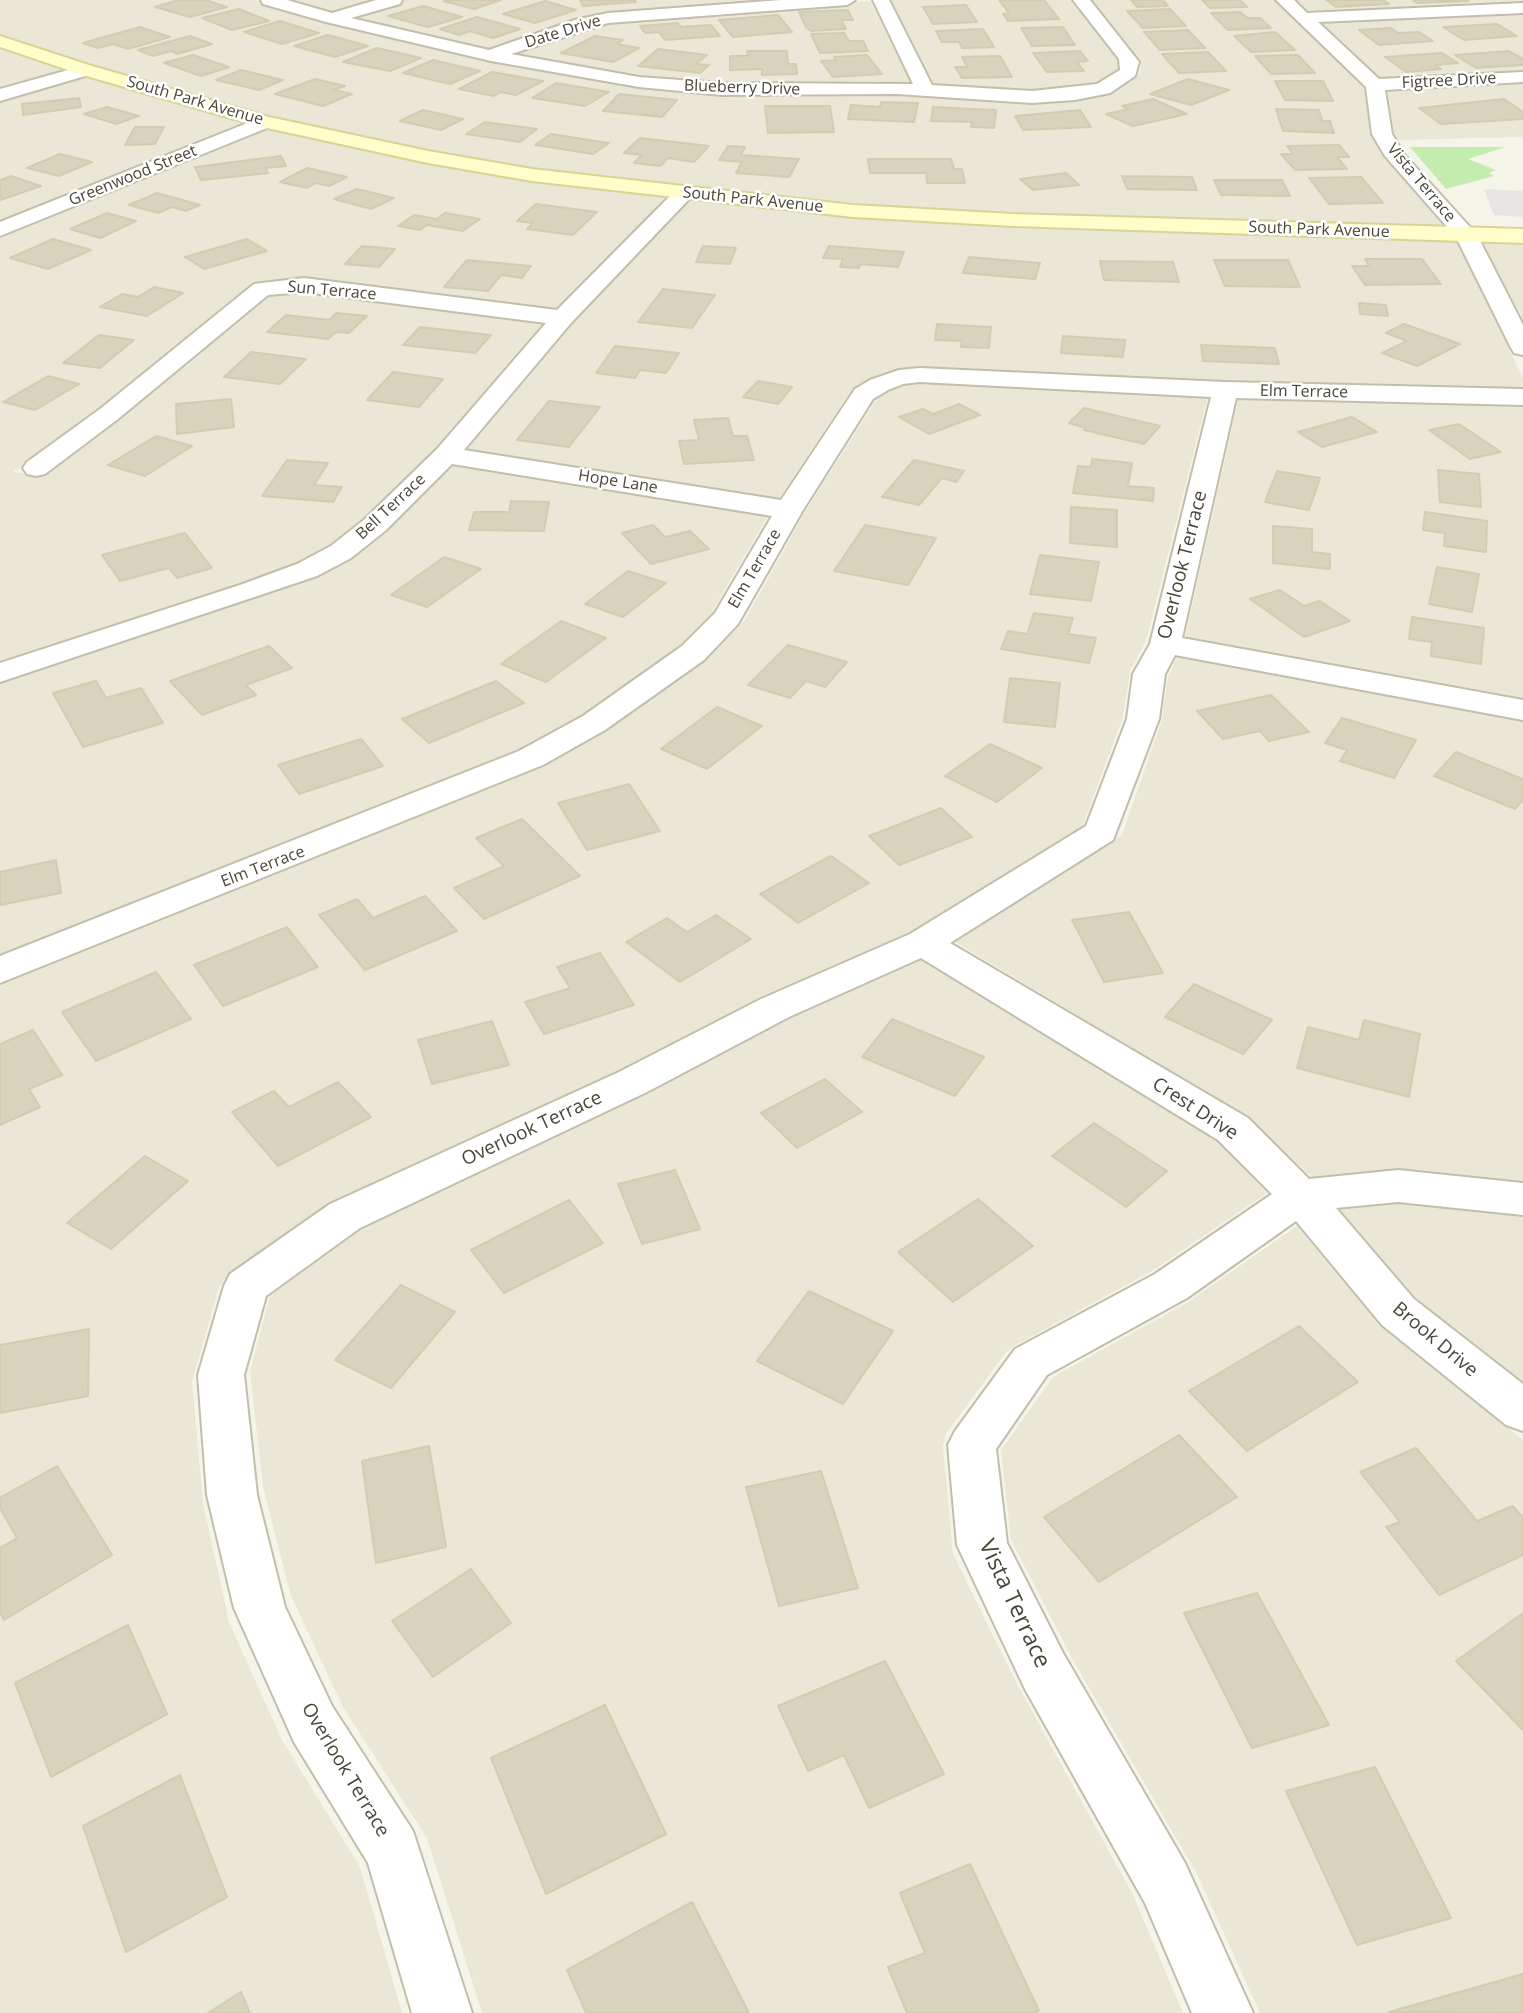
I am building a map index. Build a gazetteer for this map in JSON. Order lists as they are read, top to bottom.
{
  "streets": {
    "street": [
      "Date Drive",
      "Figtree Drive",
      "Blueberry Drive",
      "South Park Avenue",
      "Greenwood Street",
      "Vista Terrace",
      "Sun Terrace",
      "Elm Terrace",
      "Hope Lane",
      "Bell Terrace",
      "Overlook Terrace",
      "Crest Drive",
      "Brook Drive"
    ]
  },
  "crossings": [
    ["Date Drive", "Blueberry Drive"],
    ["Figtree Drive", "Vista Terrace"],
    ["South Park Avenue", "Greenwood Street"],
    ["South Park Avenue", "Vista Terrace"],
    ["South Park Avenue", "Bell Terrace"],
    ["Vista Terrace", "Crest Drive"],
    ["Vista Terrace", "Brook Drive"],
    ["Sun Terrace", "Bell Terrace"],
    ["Elm Terrace", "Hope Lane"],
    ["Elm Terrace", "Overlook Terrace"],
    ["Hope Lane", "Bell Terrace"],
    ["Overlook Terrace", "Crest Drive"],
    ["Crest Drive", "Brook Drive"]
  ]
}
